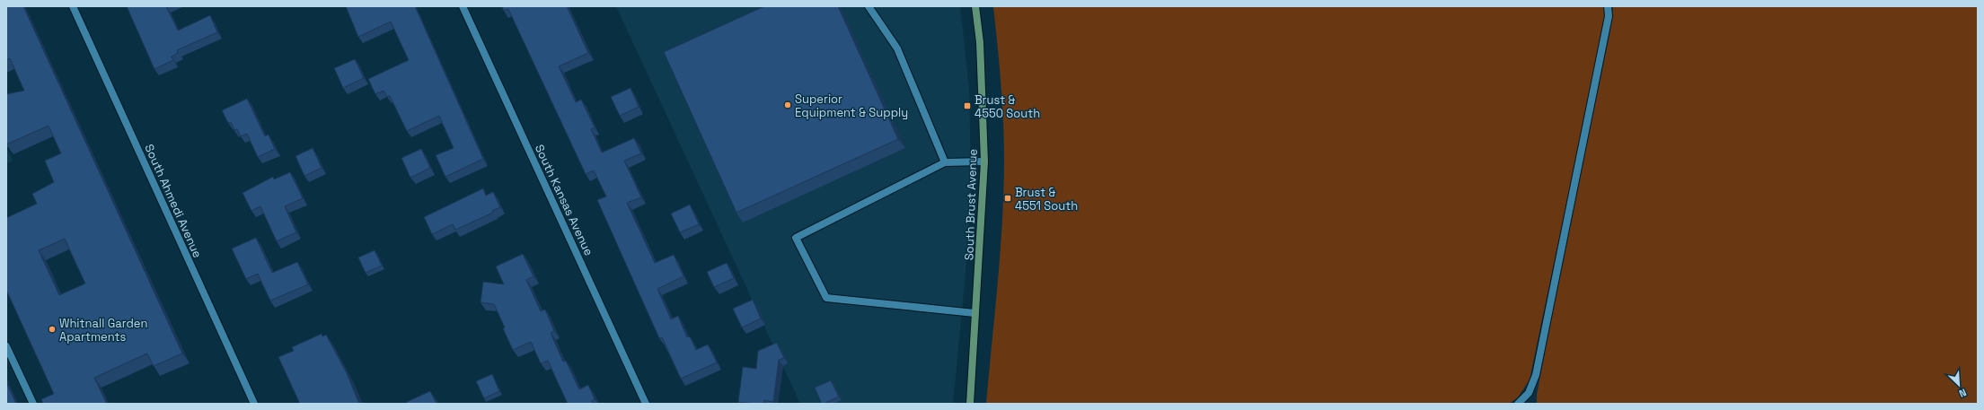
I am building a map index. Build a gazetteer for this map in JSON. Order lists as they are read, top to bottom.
{
  "streets": {
    "street": ["South Kansas Avenue", "South Ahmedi Avenue", "South Brust Avenue"]
  },
  "places": {
    "other": ["Superior Equipment & Supply", "Whitnall Garden Apartments"],
    "transit": ["Brust & 4550 South", "Brust & 4551 South"]
  },
  "north": "bottom right"
}
